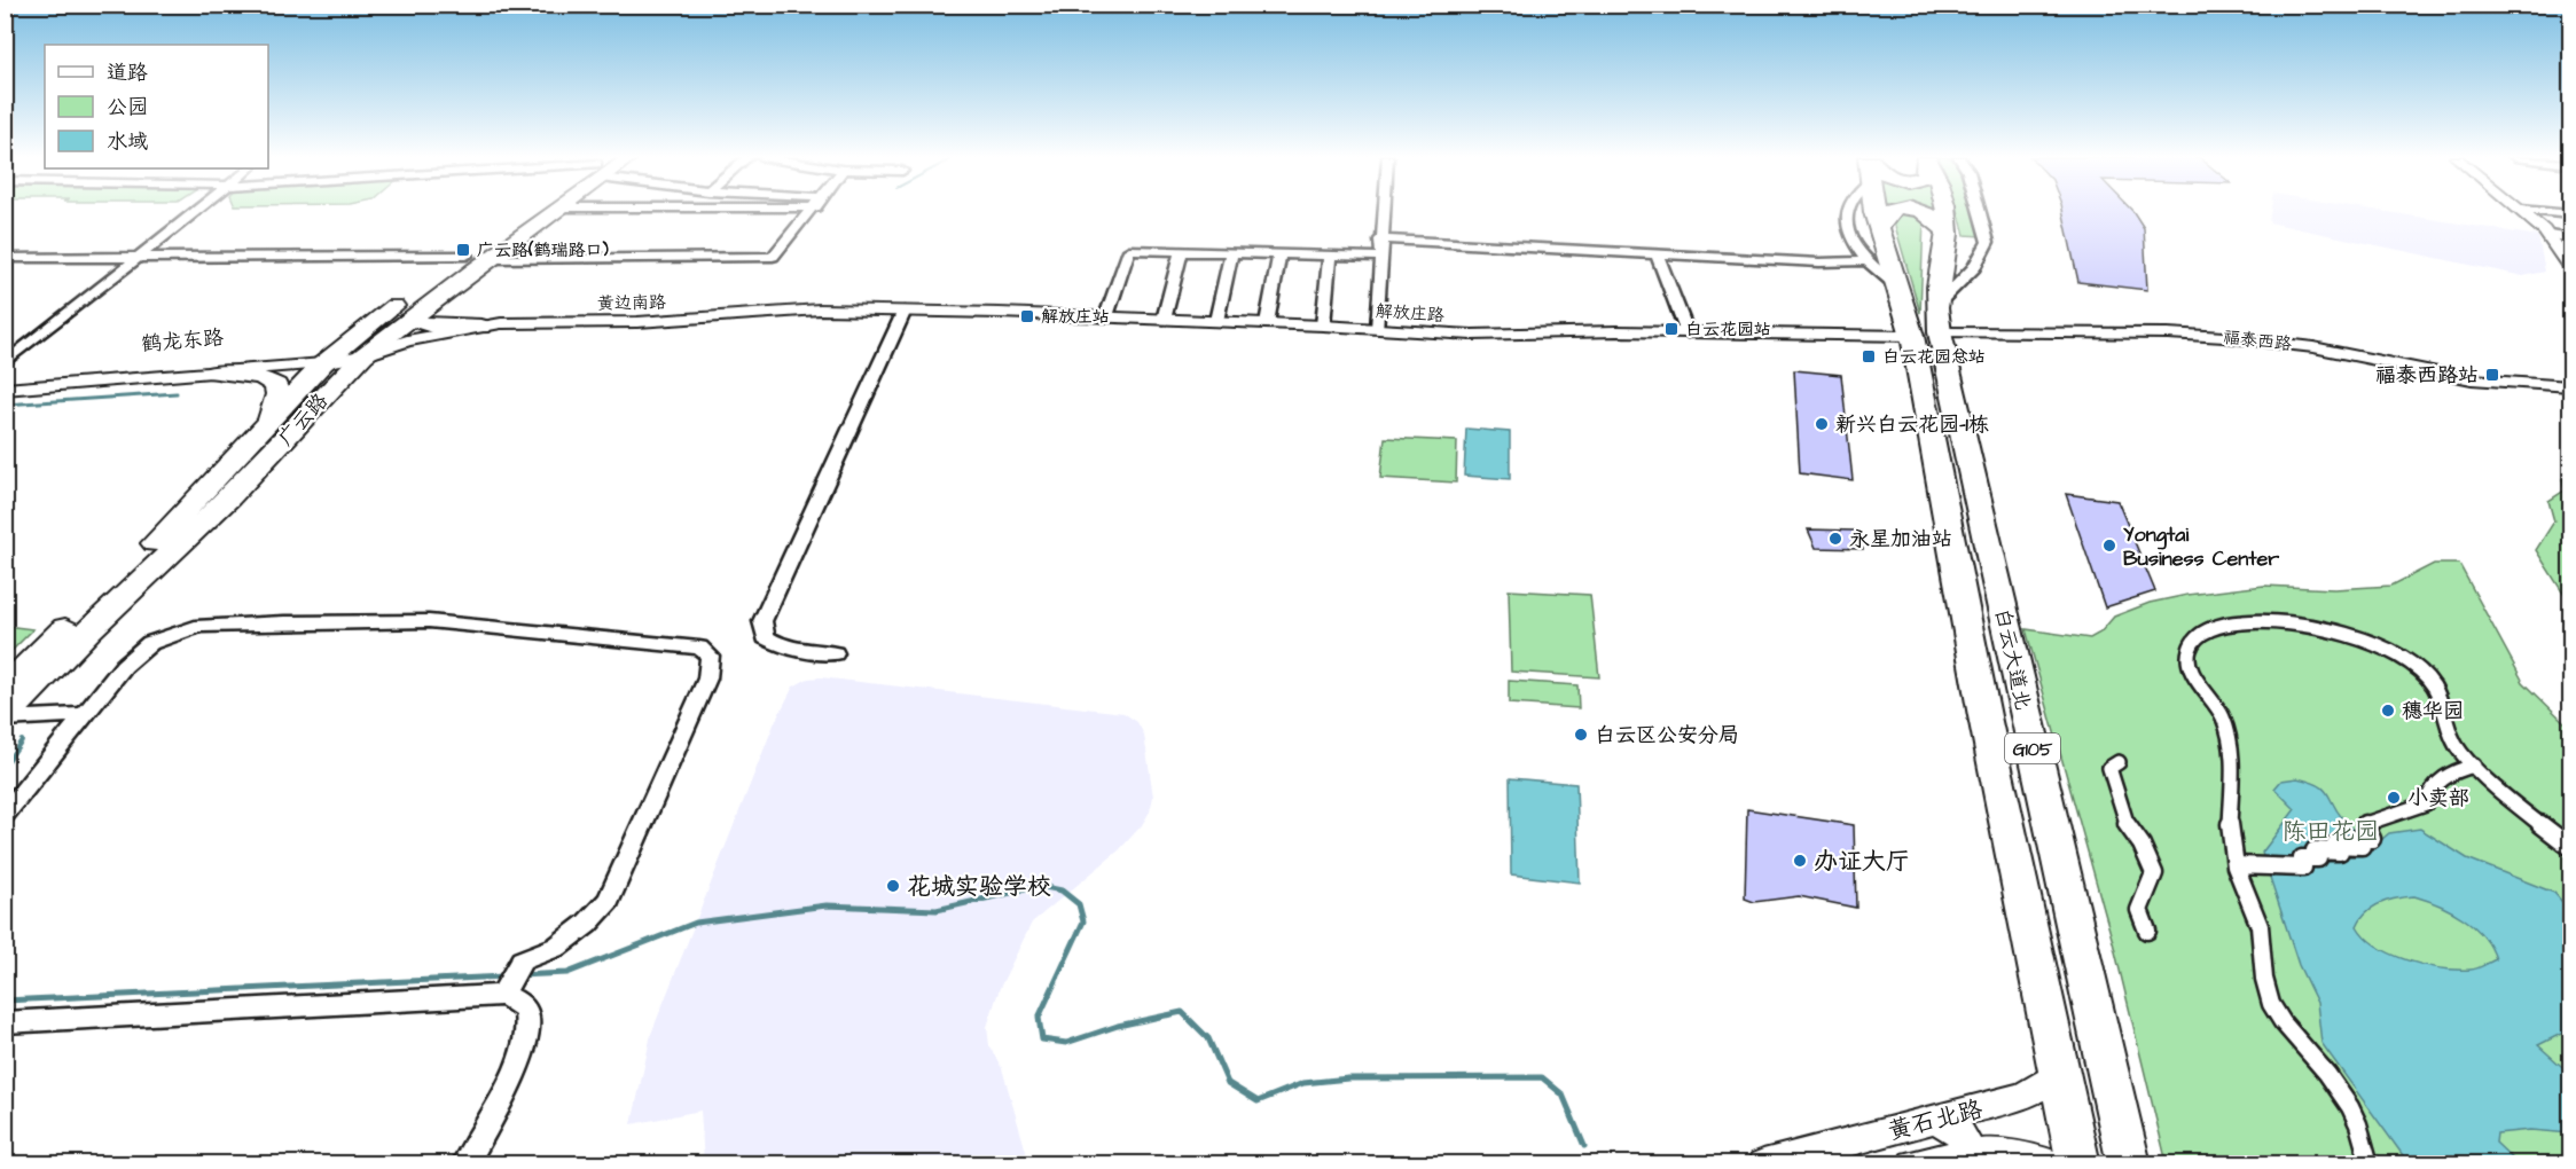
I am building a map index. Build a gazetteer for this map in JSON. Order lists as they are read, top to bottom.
{
  "streets": {
    "highway": ["白云大道北", "G105"],
    "main road": ["广云路"],
    "street": [
      "黄边南路",
      "解放庄路",
      "鹤龙东路",
      "福泰西路",
      "黄石北路"
    ]
  },
  "crossings": [
    ["黄边南路", "解放庄路"],
    ["黄边南路", "鹤龙东路"],
    ["黄边南路", "广云路"],
    ["解放庄路", "福泰西路"],
    ["解放庄路", "白云大道北"],
    ["鹤龙东路", "广云路"],
    ["福泰西路", "白云大道北"],
    ["白云大道北", "黄石北路"]
  ],
  "parks": ["陈田花园"],
  "places": {
    "transit": [
      "广云路(鹤瑞路口)",
      "解放庄站",
      "白云花园站",
      "白云花园总站",
      "福泰西路站"
    ],
    "other": [
      "新兴白云花园-1栋",
      "永星加油站",
      "Yongtai Business Center",
      "穗华园",
      "白云区公安分局",
      "小卖部",
      "办证大厅",
      "花城实验学校"
    ]
  },
  "legend": ["道路", "公园", "水域"]
}
